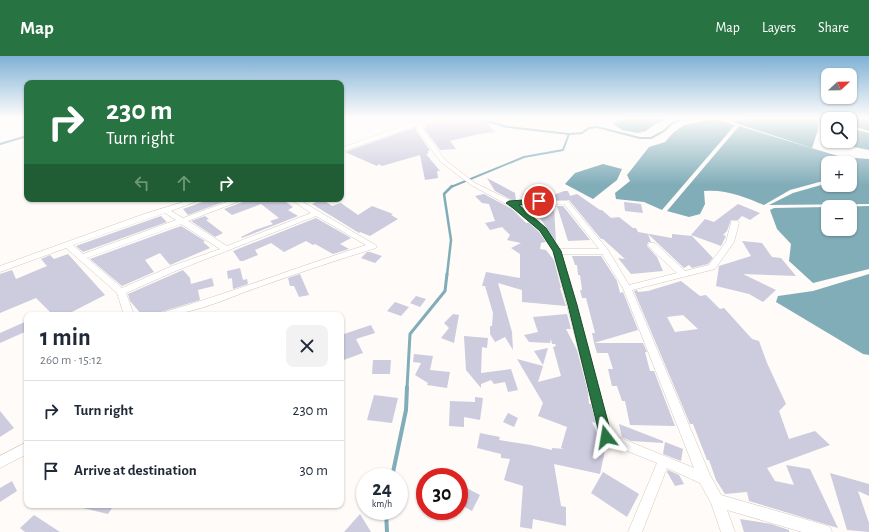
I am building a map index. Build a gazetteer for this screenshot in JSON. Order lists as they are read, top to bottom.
{
  "north": "right",
  "page": {
    "header": "Map",
    "nav": ["Map", "Layers", "Share"],
    "map_buttons": ["+", "−"],
    "turn": ["230 m", "Turn right"],
    "heading": ["1 min", "260 m · 15:12"],
    "list": [
      {
        "name": "Turn right",
        "value": "230 m"
      },
      {
        "name": "Arrive at destination",
        "value": "30 m"
      }
    ],
    "speed": "24 km/h",
    "limit": "30"
  }
}
